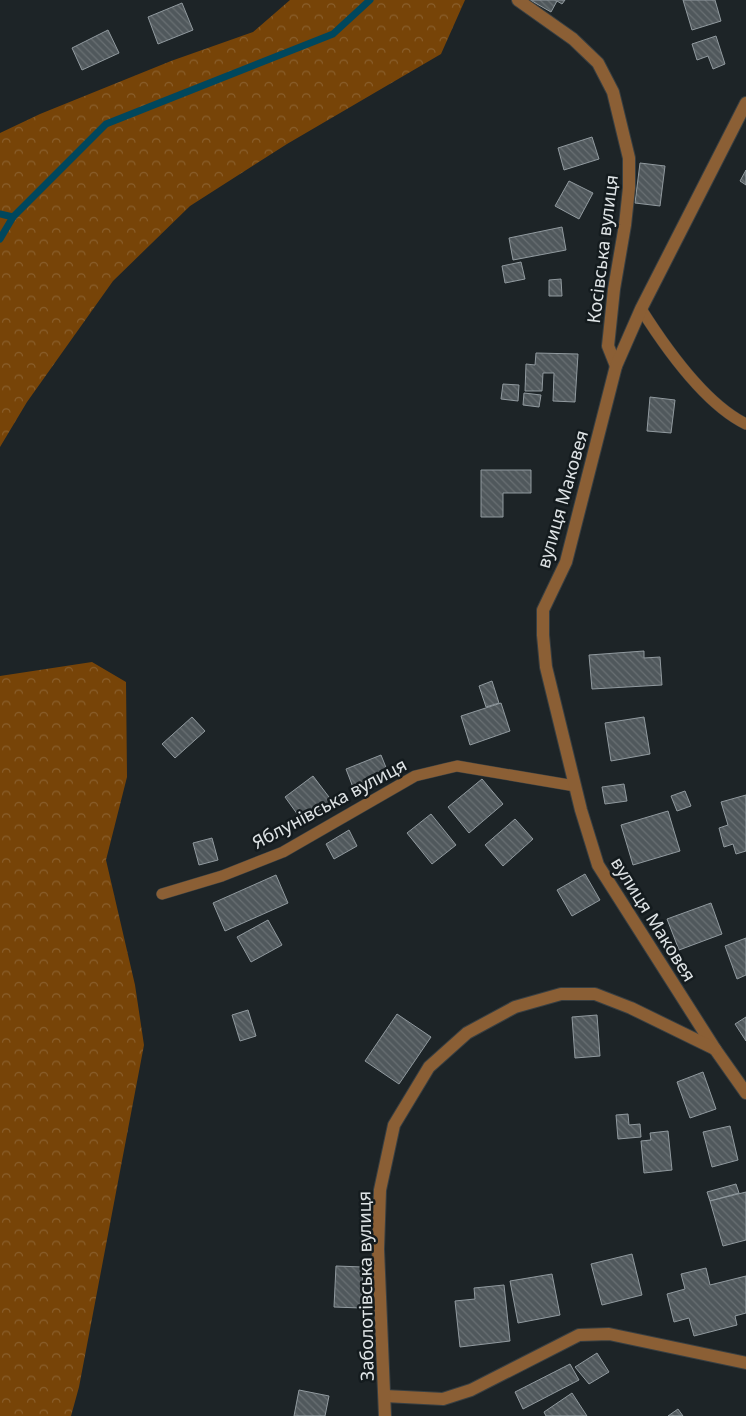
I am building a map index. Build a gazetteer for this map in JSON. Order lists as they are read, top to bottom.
{
  "streets": {
    "street": ["Косівська вулиця", "вулиця Маковея", "Заболотівська вулиця"],
    "lane": ["Яблунівська вулиця"]
  },
  "crossings": [
    ["Косівська вулиця", "вулиця Маковея"],
    ["вулиця Маковея", "Яблунівська вулиця"],
    ["вулиця Маковея", "Заболотівська вулиця"]
  ]
}
